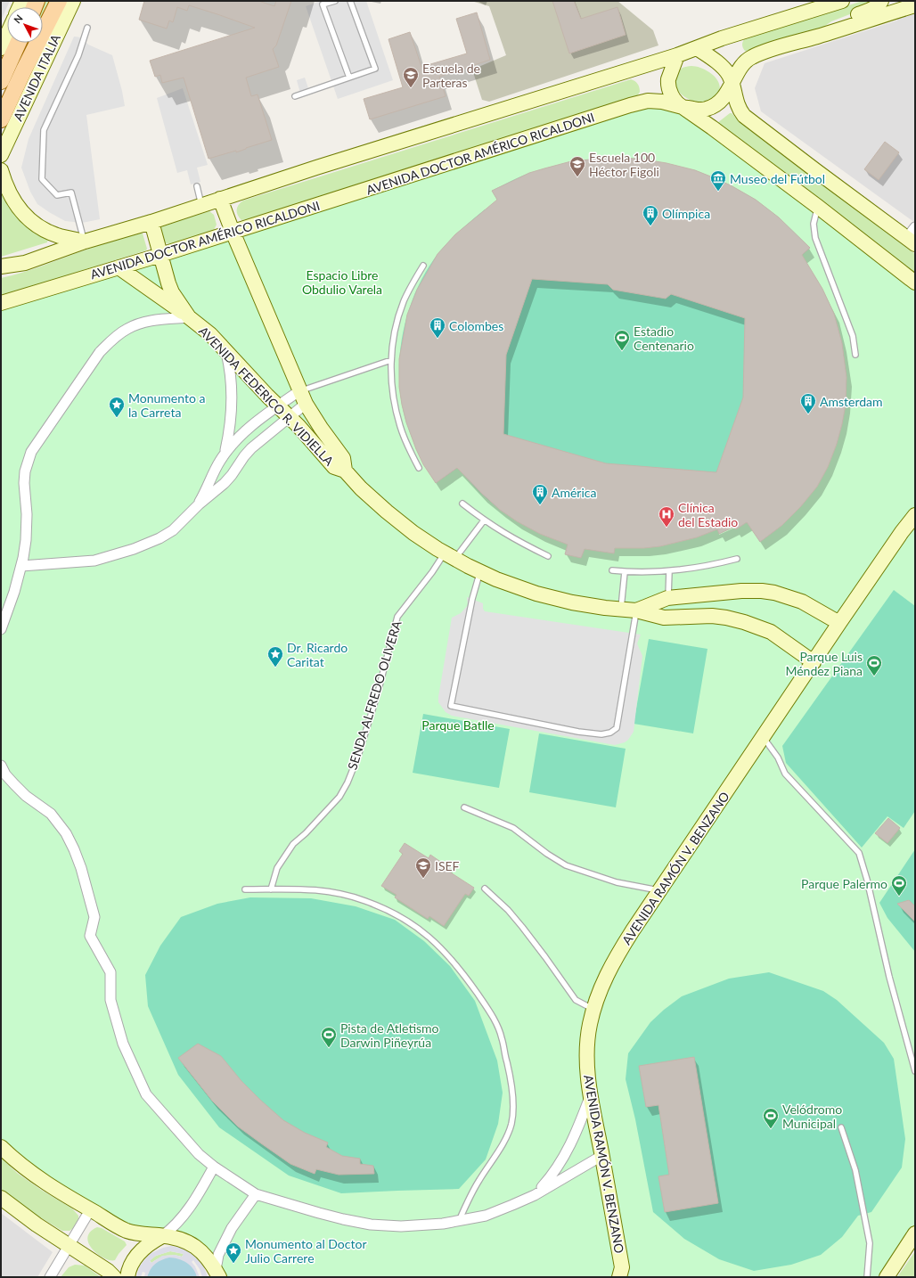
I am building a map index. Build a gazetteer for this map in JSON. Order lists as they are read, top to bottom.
{
  "streets": {
    "main road": ["AVENIDA ITALIA"],
    "street": ["AVENIDA DOCTOR AMÉRICO RICALDONI", "AVENIDA FEDERICO R. VIDIELLA", "AVENIDA RAMÓN V. BENZANO"],
    "lane": ["SENDA ALFREDO OLIVERA"]
  },
  "crossings": [
    ["AVENIDA DOCTOR AMÉRICO RICALDONI", "AVENIDA FEDERICO R. VIDIELLA"],
    ["AVENIDA FEDERICO R. VIDIELLA", "SENDA ALFREDO OLIVERA"],
    ["AVENIDA FEDERICO R. VIDIELLA", "AVENIDA RAMÓN V. BENZANO"]
  ],
  "parks": ["Espacio Libre Obdulio Varela", "Parque Batlle"],
  "places": {
    "school or university": ["Escuela de Parteras", "Escuela 100 Héctor Figoli", "ISEF"],
    "museum": ["Museo del Fútbol"],
    "building": [
      "Olímpica",
      "Colombes",
      "Amsterdam",
      "América"
    ],
    "sports": [
      "Estadio Centenario",
      "Parque Luis Méndez Piana",
      "Parque Palermo",
      "Pista de Atletismo Darwin Piñeyrúa",
      "Velódromo Municipal"
    ],
    "place": ["Monumento a la Carreta", "Dr. Ricardo Caritat", "Monumento al Doctor Julio Carrere"],
    "hospital": ["Clínica del Estadio"]
  },
  "north": "top left"
}
